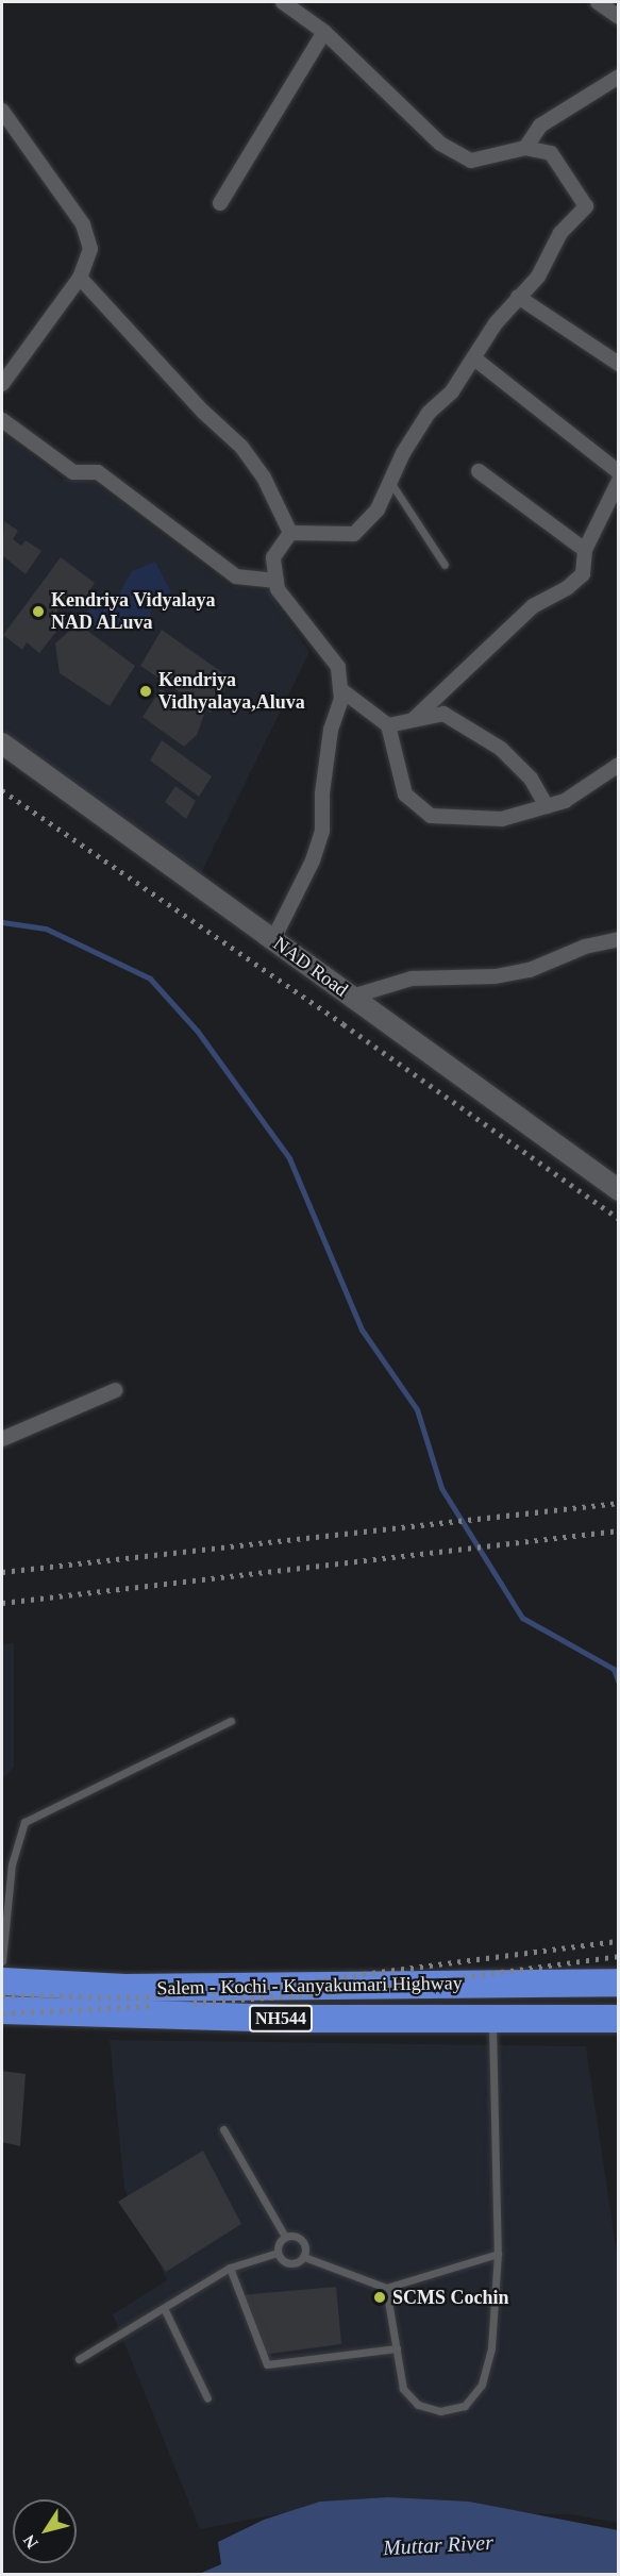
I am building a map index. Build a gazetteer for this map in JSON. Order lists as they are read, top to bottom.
{
  "streets": {
    "highway": ["Salem - Kochi - Kanyakumari Highway", "NH544"],
    "street": ["NAD Road"]
  },
  "water": ["Muttar River"],
  "places": ["Kendriya Vidyalaya NAD ALuva", "Kendriya Vidhyalaya,Aluva", "SCMS Cochin"],
  "north": "bottom left"
}
